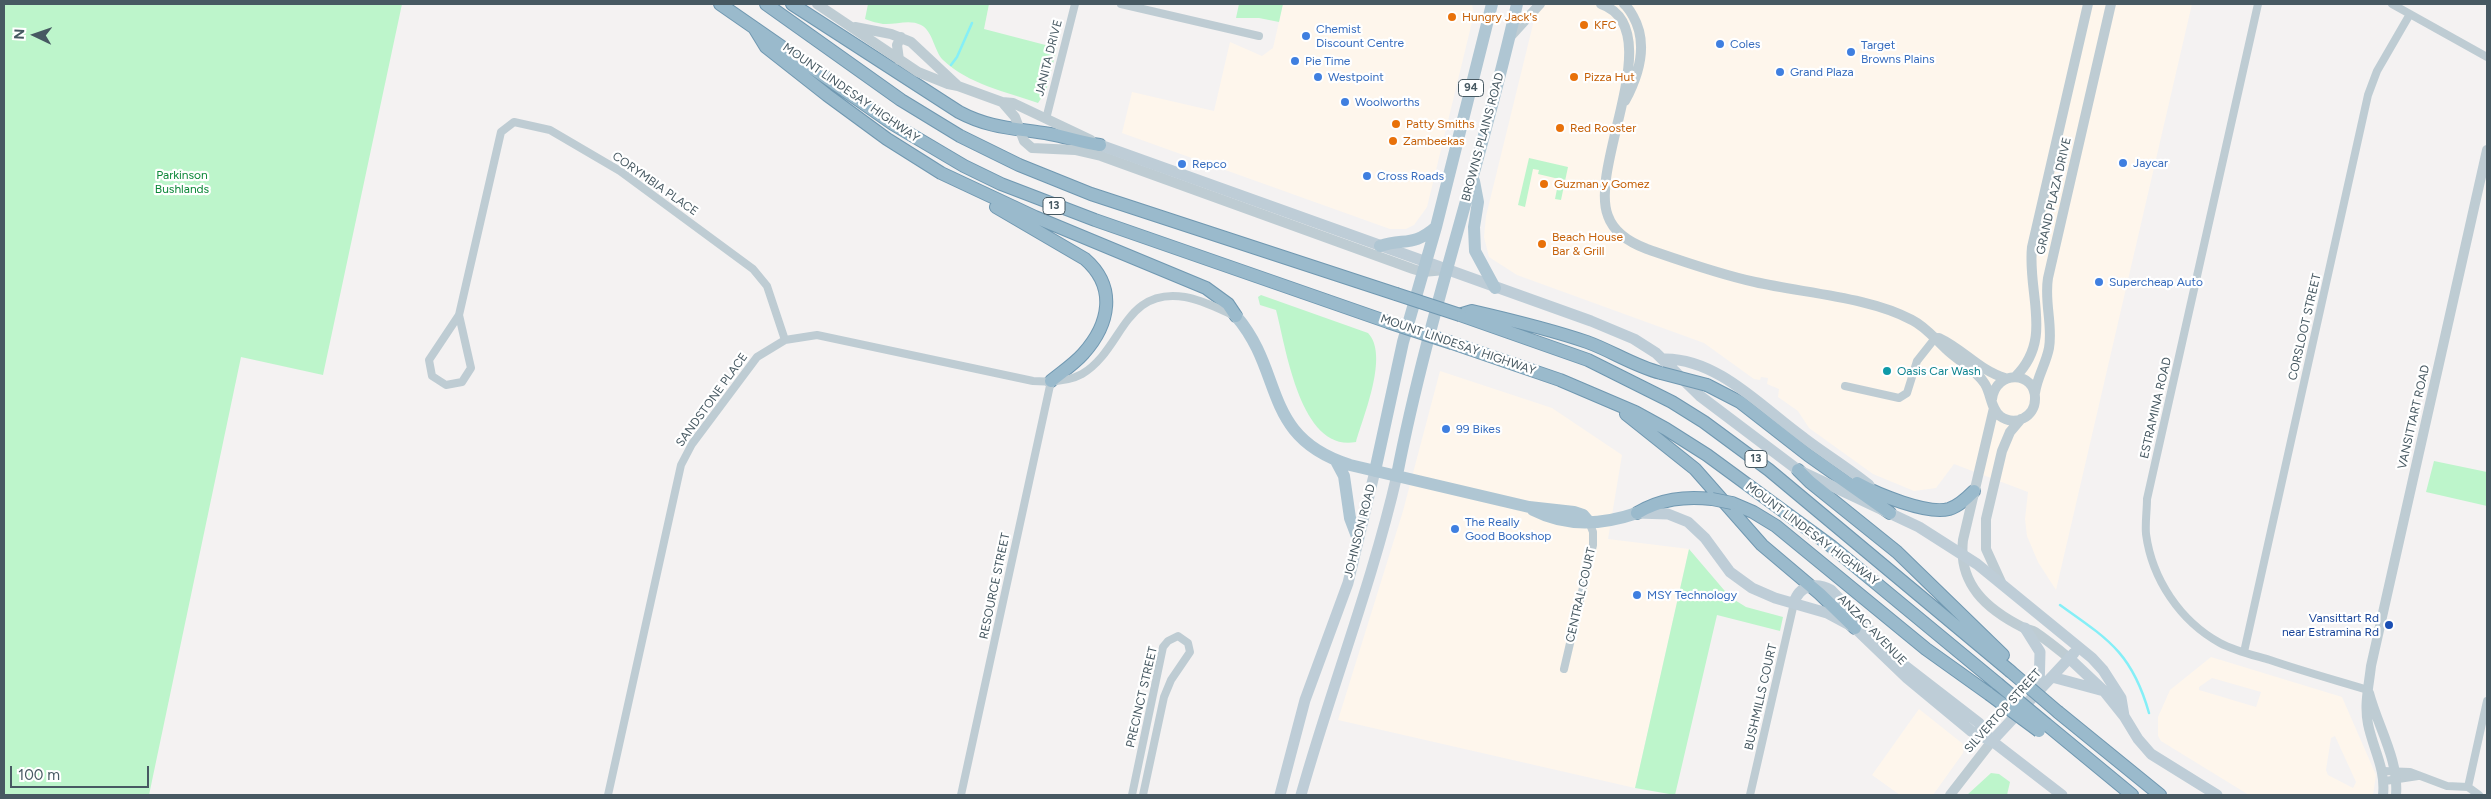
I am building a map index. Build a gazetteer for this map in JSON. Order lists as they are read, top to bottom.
{
  "streets": {
    "highway": ["MOUNT LINDESAY HIGHWAY", "13"],
    "main road": [
      "94",
      "BROWNS PLAINS ROAD",
      "JOHNSON ROAD",
      "ANZAC AVENUE",
      "SILVERTOP STREET"
    ],
    "street": [
      "JANITA DRIVE",
      "CORYMBIA PLACE",
      "GRAND PLAZA DRIVE",
      "CORSLOOT STREET",
      "SANDSTONE PLACE",
      "ESTRAMINA ROAD",
      "VANSITTART ROAD",
      "RESOURCE STREET",
      "CENTRAL COURT",
      "PRECINCT STREET",
      "BUSHMILLS COURT"
    ]
  },
  "crossings": [
    ["BROWNS PLAINS ROAD", "JOHNSON ROAD"],
    ["CORYMBIA PLACE", "SANDSTONE PLACE"],
    ["CORSLOOT STREET", "ESTRAMINA ROAD"],
    ["SANDSTONE PLACE", "RESOURCE STREET"],
    ["ESTRAMINA ROAD", "VANSITTART ROAD"],
    ["CENTRAL COURT", "ANZAC AVENUE"],
    ["ANZAC AVENUE", "BUSHMILLS COURT"],
    ["ANZAC AVENUE", "SILVERTOP STREET"]
  ],
  "parks": ["Parkinson Bushlands"],
  "places": [
    "Hungry Jack's",
    "KFC",
    "Chemist Discount Centre",
    "Coles",
    "Target Browns Plains",
    "Pie Time",
    "Grand Plaza",
    "Westpoint",
    "Pizza Hut",
    "Woolworths",
    "Patty Smiths",
    "Red Rooster",
    "Zambeekas",
    "Jaycar",
    "Repco",
    "Cross Roads",
    "Guzman y Gomez",
    "Beach House Bar & Grill",
    "Supercheap Auto",
    "Oasis Car Wash",
    "99 Bikes",
    "The Really Good Bookshop",
    "MSY Technology",
    "Vansittart Rd near Estramina Rd"
  ],
  "scale_bar": "100 m",
  "north": "left"
}
